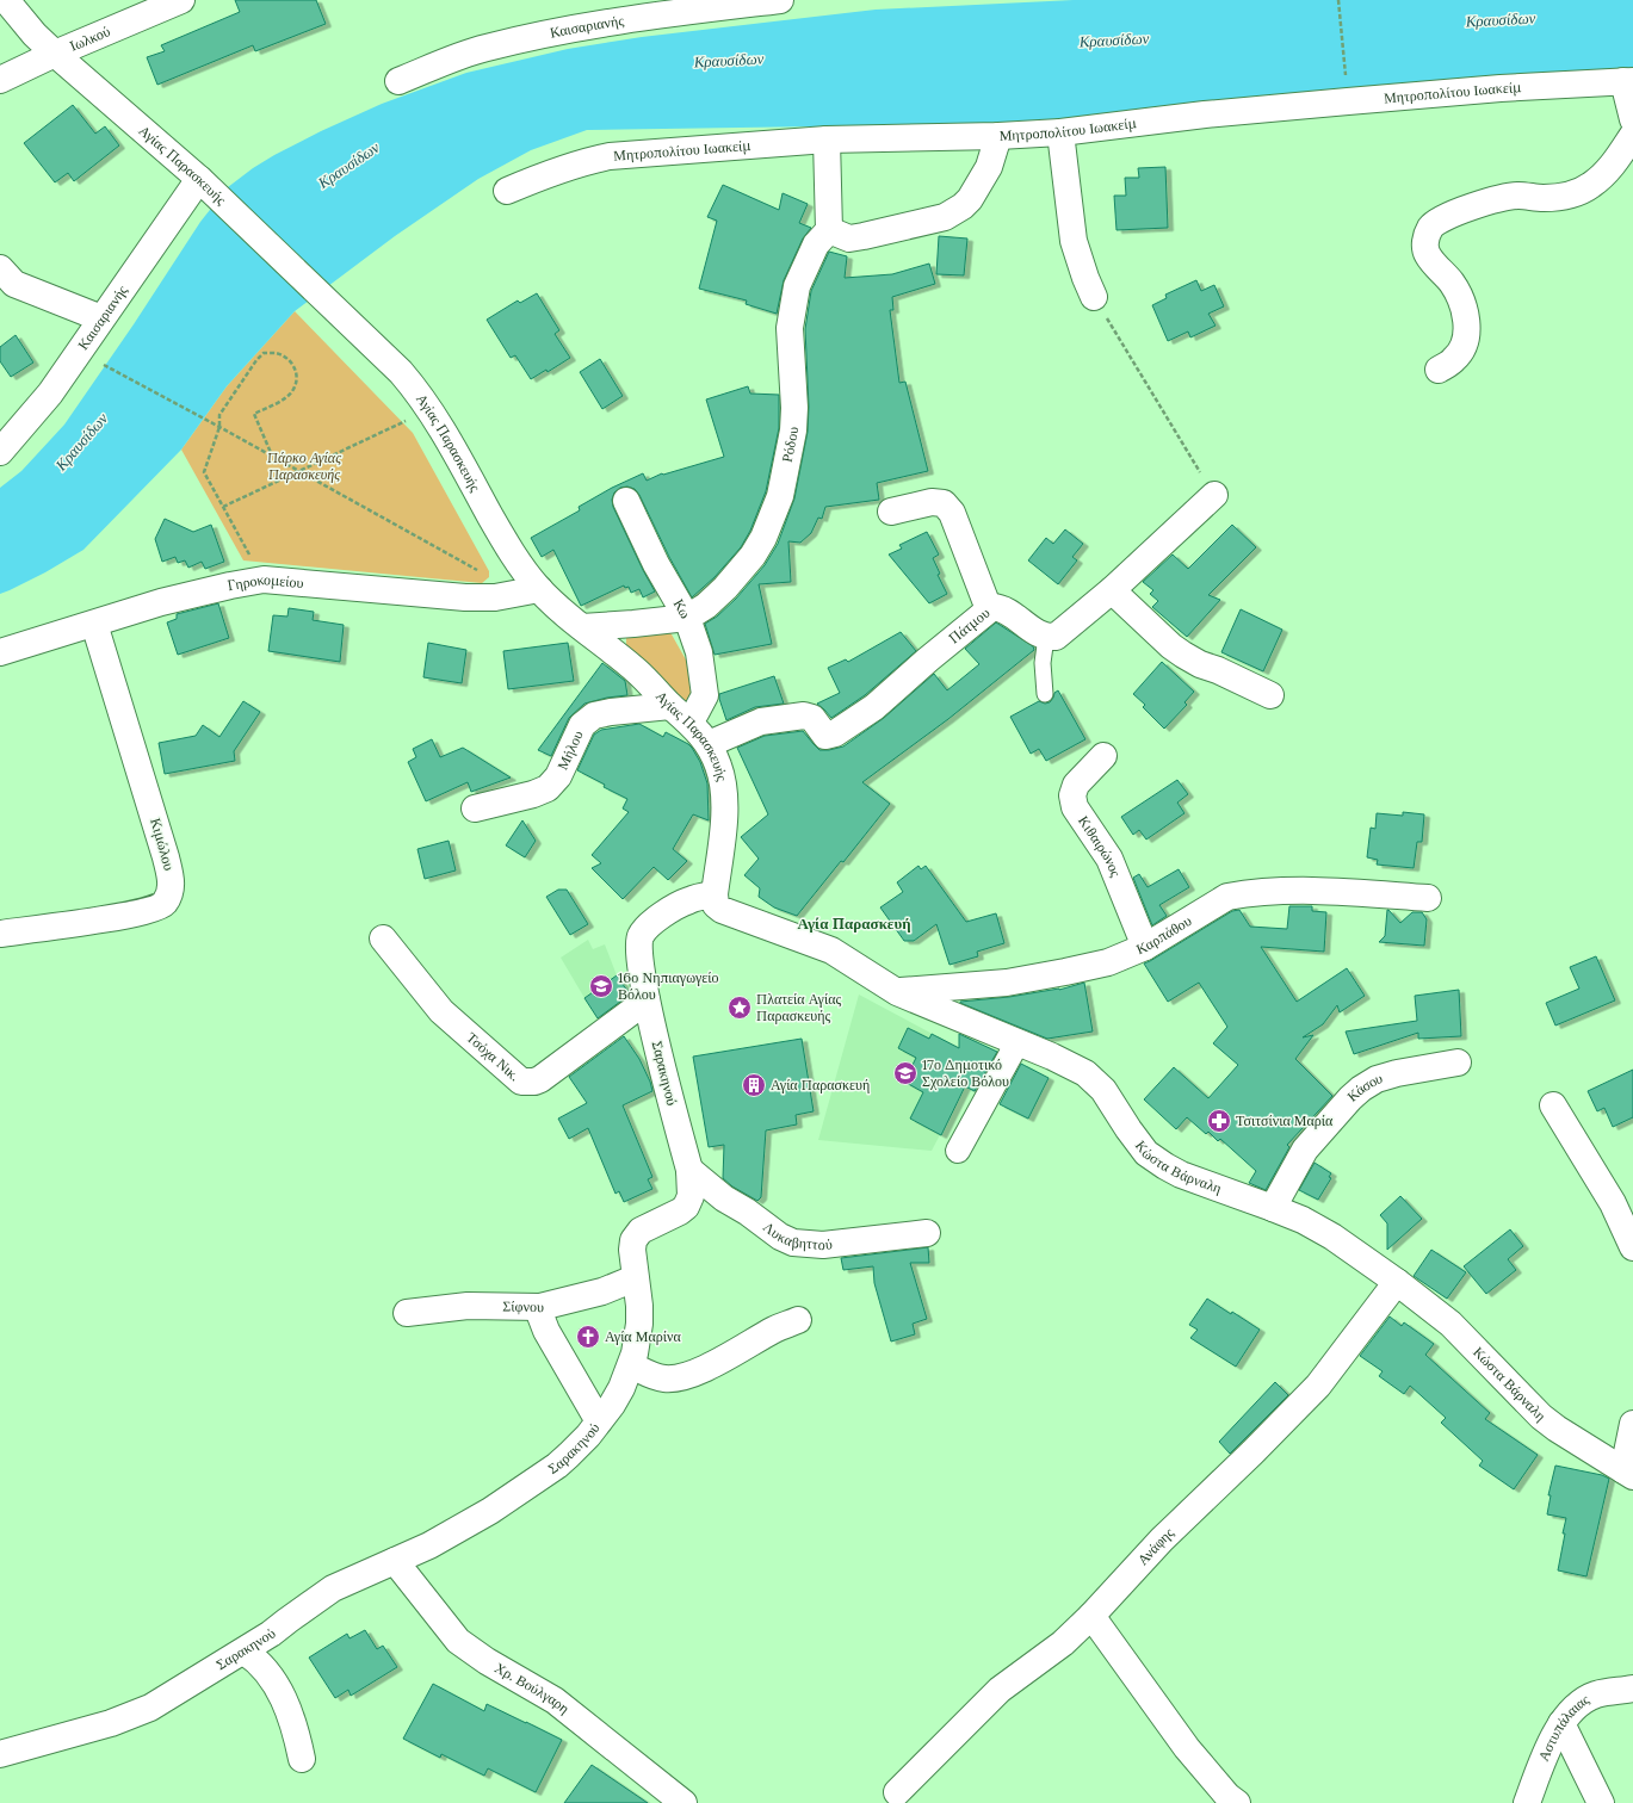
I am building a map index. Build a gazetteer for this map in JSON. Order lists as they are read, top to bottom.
{
  "streets": {
    "street": [
      "Καισαριανής",
      "Ιωλκού",
      "Μητροπολίτου Ιωακείμ",
      "Αγίας Παρασκευής",
      "Ρόδου",
      "Γηροκομείου",
      "Κω",
      "Πάτμου",
      "Μήλου",
      "Κιμώλου",
      "Κιθαιρώνος",
      "Καρπάθου",
      "Τσόχα Νικ.",
      "Σαρακηνού",
      "Κάσου",
      "Κώστα Βάρναλη",
      "Λυκαβηττού",
      "Σίφνου",
      "Ανάφης",
      "Χρ. Βούλγαρη",
      "Αστυπάλαιας"
    ]
  },
  "crossings": [
    ["Καισαριανής", "Αγίας Παρασκευής"],
    ["Ιωλκού", "Αγίας Παρασκευής"],
    ["Αγίας Παρασκευής", "Ρόδου"],
    ["Αγίας Παρασκευής", "Γηροκομείου"],
    ["Αγίας Παρασκευής", "Κω"],
    ["Αγίας Παρασκευής", "Πάτμου"],
    ["Αγίας Παρασκευής", "Μήλου"],
    ["Αγίας Παρασκευής", "Σαρακηνού"],
    ["Αγίας Παρασκευής", "Κώστα Βάρναλη"],
    ["Ρόδου", "Κω"],
    ["Γηροκομείου", "Κιμώλου"],
    ["Κω", "Μήλου"],
    ["Κιθαιρώνος", "Καρπάθου"],
    ["Καρπάθου", "Κώστα Βάρναλη"],
    ["Τσόχα Νικ.", "Σαρακηνού"],
    ["Σαρακηνού", "Κώστα Βάρναλη"],
    ["Σαρακηνού", "Λυκαβηττού"],
    ["Σαρακηνού", "Σίφνου"],
    ["Σαρακηνού", "Χρ. Βούλγαρη"],
    ["Κάσου", "Κώστα Βάρναλη"],
    ["Κώστα Βάρναλη", "Ανάφης"]
  ],
  "districts": ["Αγία Παρασκευή"],
  "water": ["Κραυσίδων"],
  "parks": ["Πάρκο Αγίας Παρασκευής"],
  "places": {
    "school or university": ["16ο Νηπιαγωγείο Βόλου", "17ο Δημοτικό Σχολείο Βόλου"],
    "place": ["Πλατεία Αγίας Παρασκευής"],
    "building": ["Αγία Παρασκευή"],
    "pharmacy": ["Τσιτσίνια Μαρία"],
    "church": ["Αγία Μαρίνα"]
  }
}
